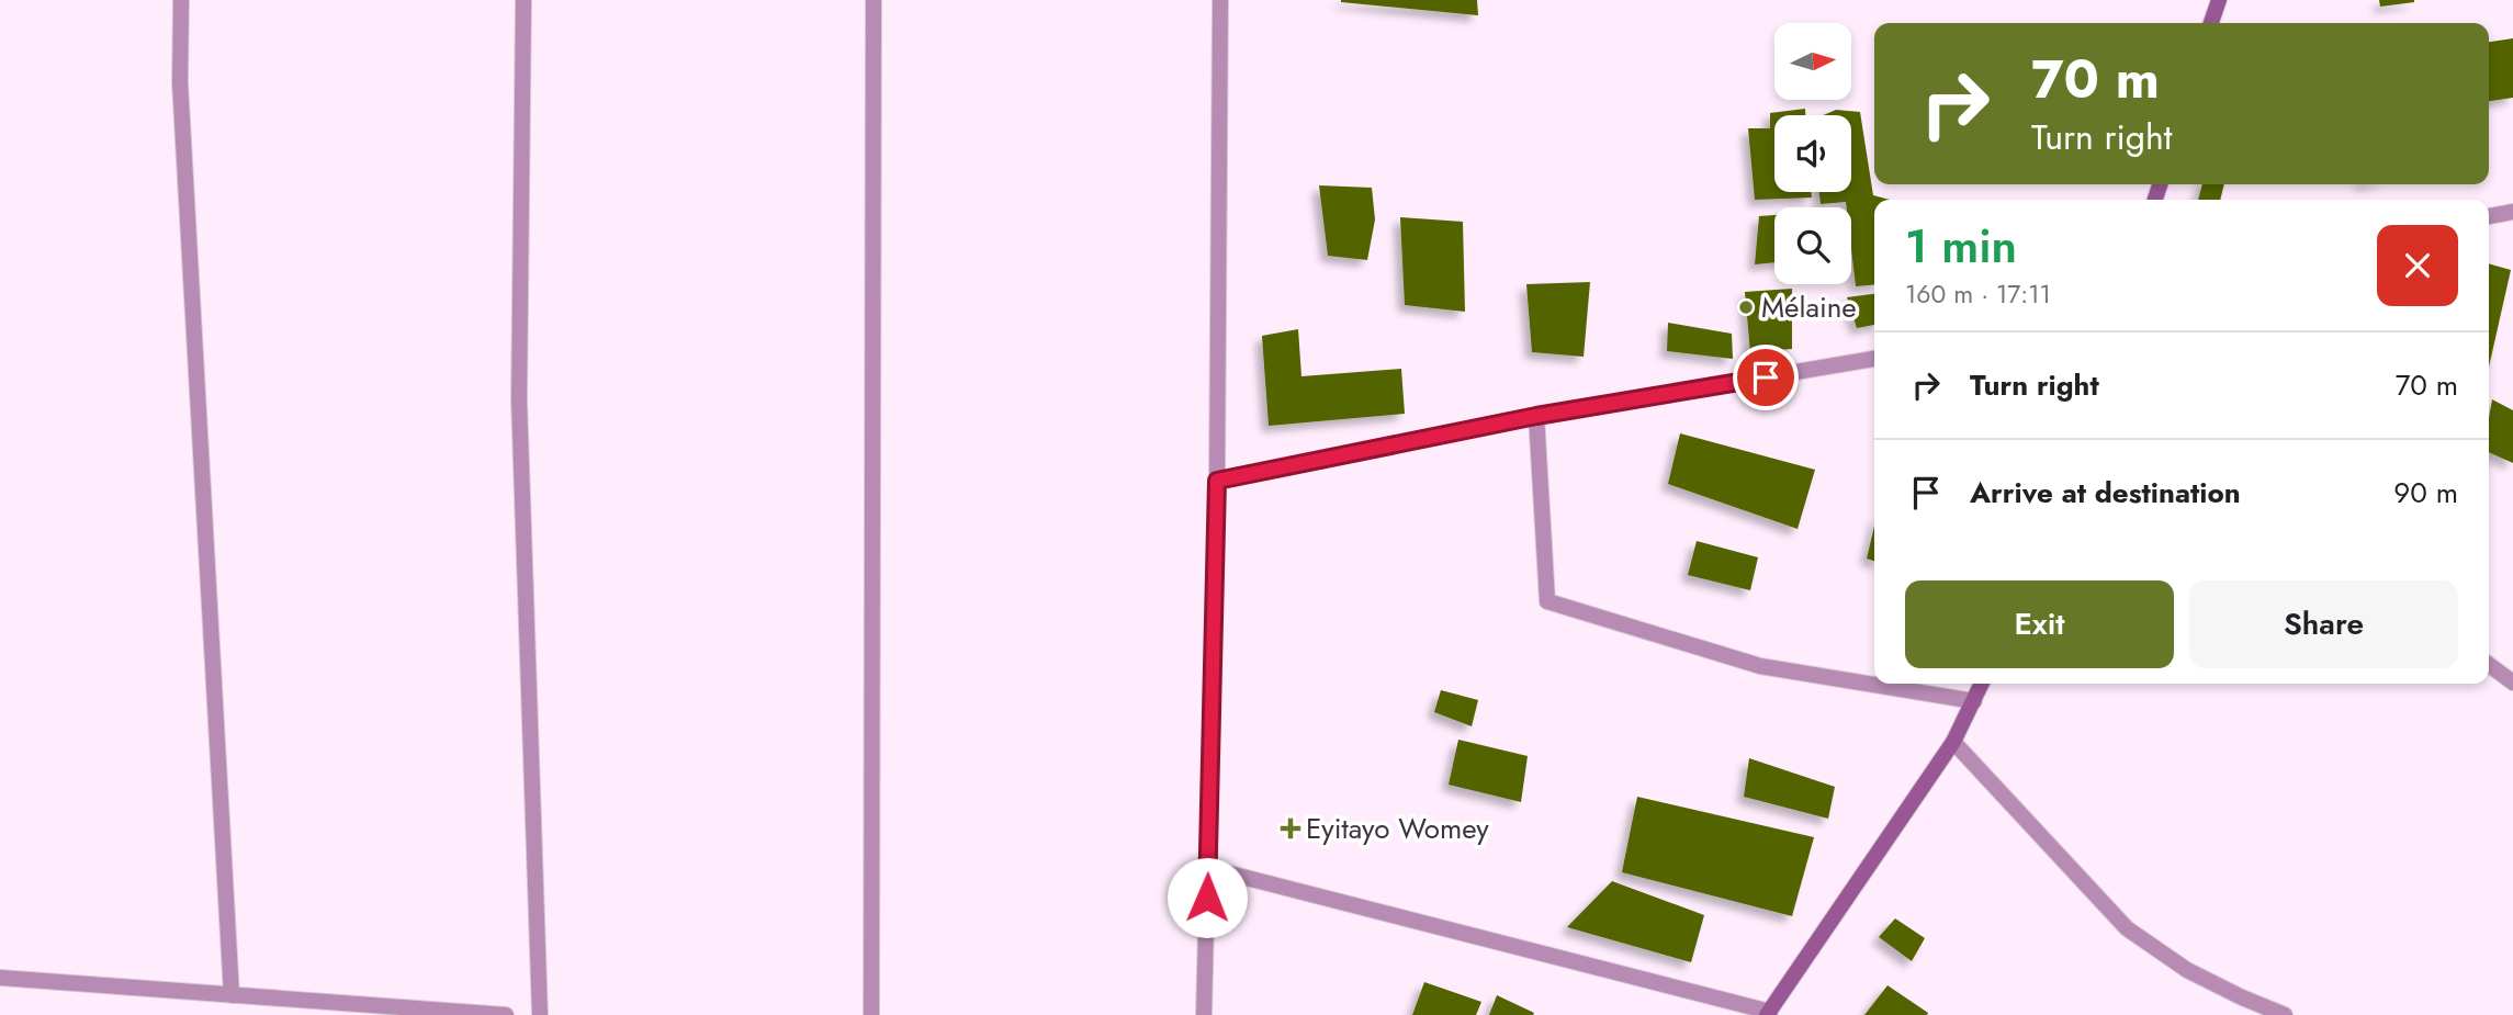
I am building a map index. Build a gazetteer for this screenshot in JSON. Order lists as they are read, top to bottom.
{
  "places": {
    "other": ["Mélaine"],
    "health": ["Eyitayo Womey"]
  },
  "north": "right",
  "page": {
    "turn": ["70 m", "Turn right"],
    "heading": ["1 min", "160 m · 17:11"],
    "list": [
      {
        "name": "Turn right",
        "value": "70 m"
      },
      {
        "name": "Arrive at destination",
        "value": "90 m"
      }
    ],
    "buttons": ["Exit", "Share"]
  }
}
